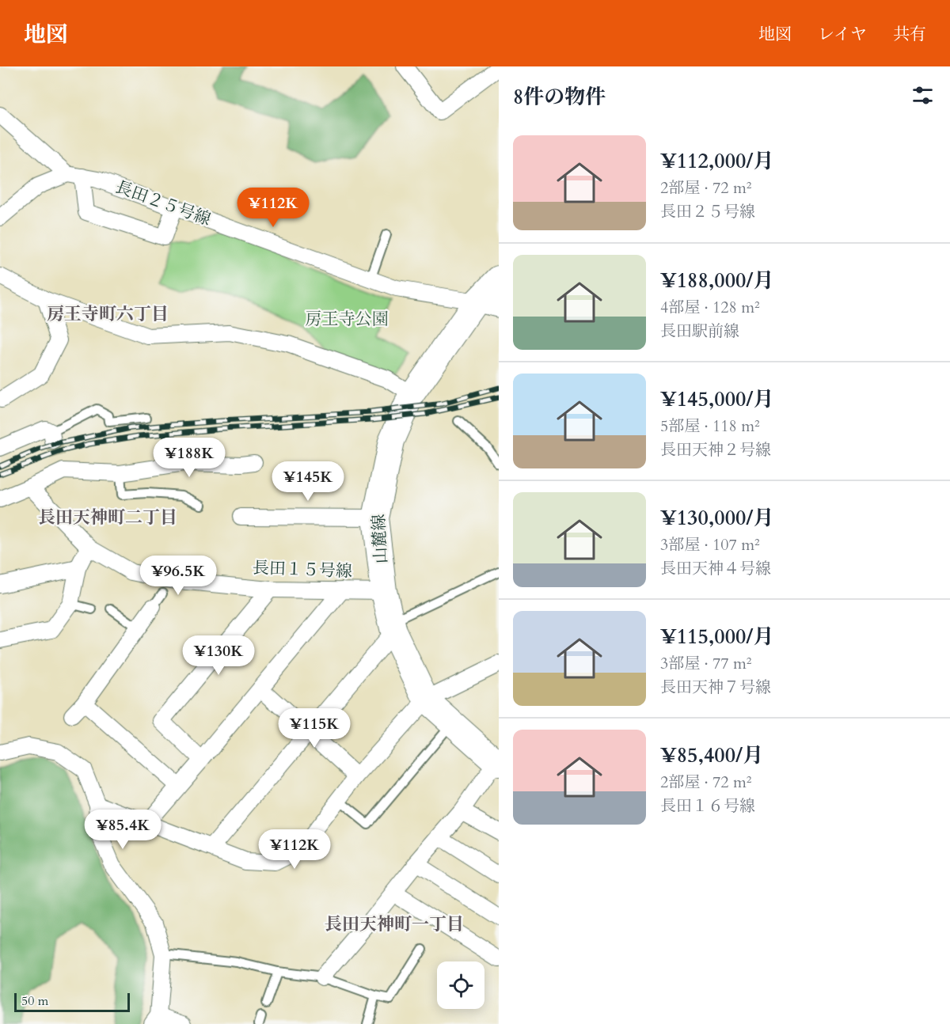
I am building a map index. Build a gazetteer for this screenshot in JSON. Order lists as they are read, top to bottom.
{
  "streets": {
    "main road": ["山麓線"],
    "street": ["長田２５号線", "長田１５号線"]
  },
  "crossings": [
    ["長田２５号線", "山麓線"],
    ["山麓線", "長田１５号線"]
  ],
  "districts": ["房王寺町六丁目", "長田天神町二丁目", "長田天神町一丁目"],
  "parks": ["房王寺公園"],
  "scale_bar": "50 m",
  "page": {
    "header": "地図",
    "nav": ["地図", "レイヤ", "共有"],
    "heading": "8件の物件",
    "list": [
      {
        "name": "¥112,000/月",
        "note": "2部屋 · 72 m² · 長田２５号線"
      },
      {
        "name": "¥188,000/月",
        "note": "4部屋 · 128 m² · 長田駅前線"
      },
      {
        "name": "¥145,000/月",
        "note": "5部屋 · 118 m² · 長田天神２号線"
      },
      {
        "name": "¥130,000/月",
        "note": "3部屋 · 107 m² · 長田天神４号線"
      },
      {
        "name": "¥115,000/月",
        "note": "3部屋 · 77 m² · 長田天神７号線"
      },
      {
        "name": "¥85,400/月",
        "note": "2部屋 · 72 m² · 長田１６号線"
      }
    ],
    "price": [
      "¥112K",
      "¥188K",
      "¥145K",
      "¥96.5K",
      "¥130K",
      "¥115K",
      "¥85.4K",
      "¥112K"
    ],
    "scale": "50 m"
  }
}
